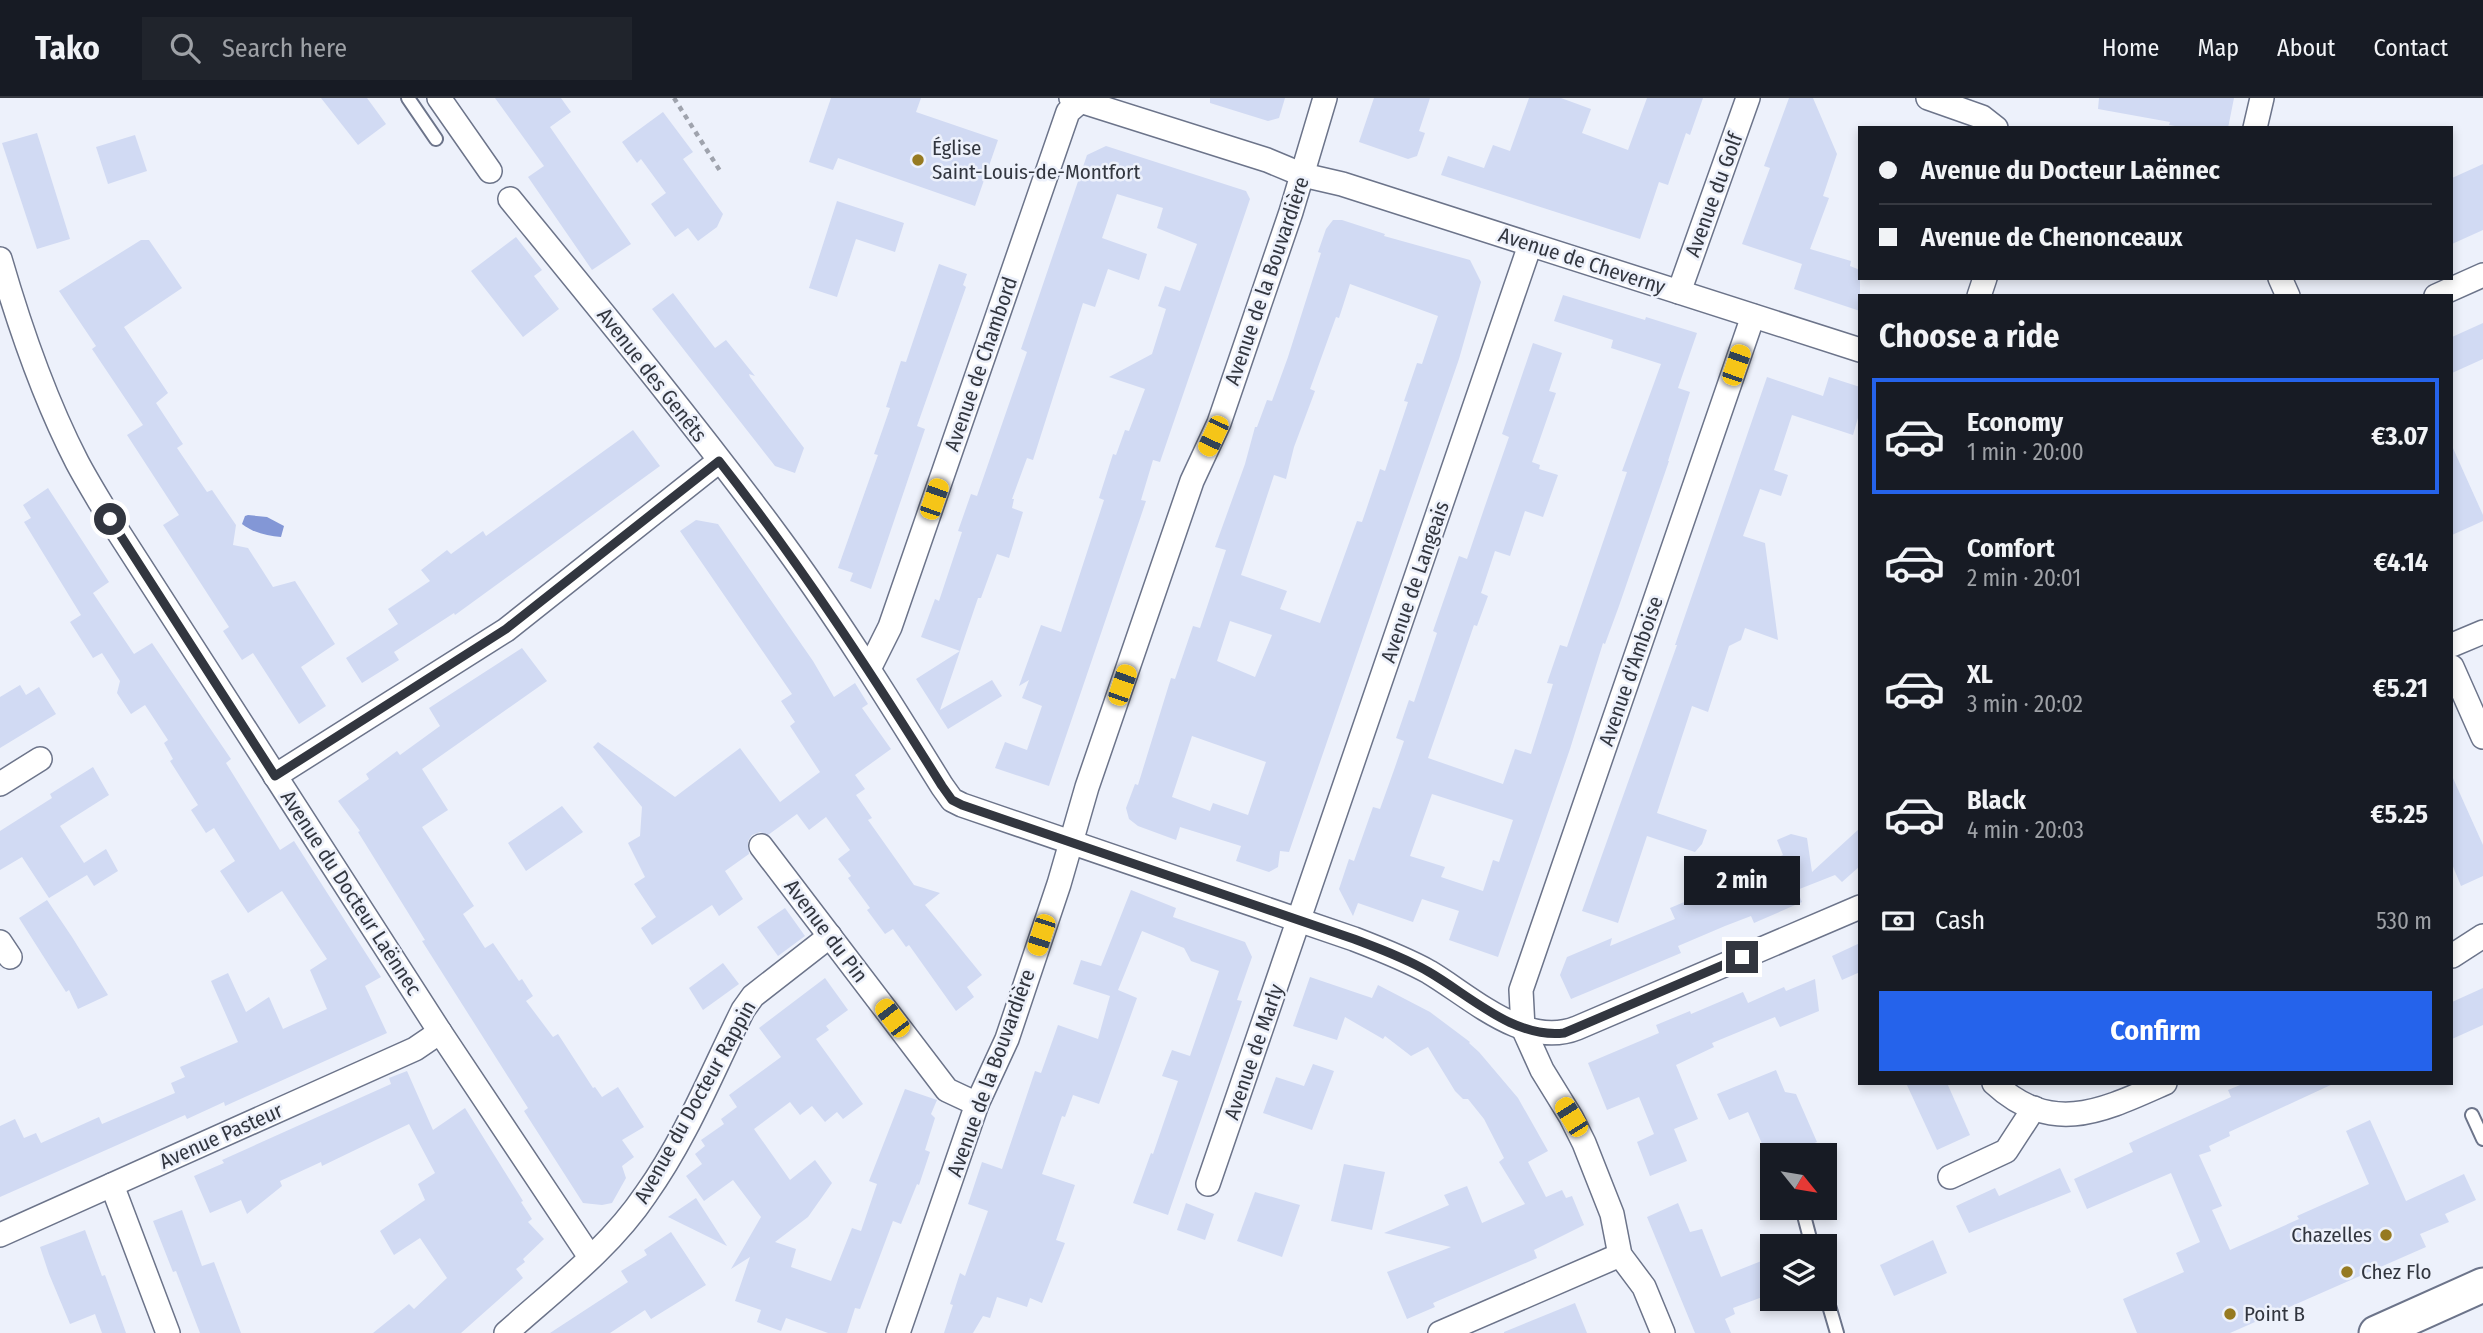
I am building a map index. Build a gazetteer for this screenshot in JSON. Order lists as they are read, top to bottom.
{
  "streets": {
    "street": [
      "Avenue du Golf",
      "Avenue de Cheverny",
      "Avenue de la Bouvardière",
      "Avenue de Chambord",
      "Avenue des Genêts",
      "Avenue de Langeais",
      "Avenue d'Amboise",
      "Avenue du Docteur Laënnec",
      "Avenue du Pin",
      "Avenue de Marly",
      "Avenue du Docteur Rappin",
      "Avenue Pasteur"
    ]
  },
  "crossings": [
    ["Avenue du Golf", "Avenue de Cheverny"],
    ["Avenue de Cheverny", "Avenue de la Bouvardière"],
    ["Avenue de Cheverny", "Avenue de Chambord"],
    ["Avenue de Cheverny", "Avenue de Langeais"],
    ["Avenue de Cheverny", "Avenue d'Amboise"],
    ["Avenue de la Bouvardière", "Avenue des Genêts"],
    ["Avenue de la Bouvardière", "Avenue du Pin"],
    ["Avenue de Chambord", "Avenue des Genêts"],
    ["Avenue des Genêts", "Avenue de Langeais"],
    ["Avenue des Genêts", "Avenue d'Amboise"],
    ["Avenue des Genêts", "Avenue de Marly"],
    ["Avenue de Langeais", "Avenue de Marly"],
    ["Avenue du Docteur Laënnec", "Avenue du Docteur Rappin"],
    ["Avenue du Docteur Laënnec", "Avenue Pasteur"],
    ["Avenue du Pin", "Avenue du Docteur Rappin"]
  ],
  "places": [
    "Église Saint-Louis-de-Montfort",
    "Chazelles",
    "Chez Flo",
    "Point B"
  ],
  "north": "bottom right",
  "page": {
    "header": "Tako",
    "search": "Search here",
    "nav": [
      "Home",
      "Map",
      "About",
      "Contact"
    ],
    "banner": ["Avenue du Docteur Laënnec", "Avenue de Chenonceaux"],
    "heading": "Choose a ride",
    "list": [
      {
        "name": "Economy",
        "note": "1 min · 20:00",
        "value": "€3.07"
      },
      {
        "name": "Comfort",
        "note": "2 min · 20:01",
        "value": "€4.14"
      },
      {
        "name": "XL",
        "note": "3 min · 20:02",
        "value": "€5.21"
      },
      {
        "name": "Black",
        "note": "4 min · 20:03",
        "value": "€5.25"
      }
    ],
    "bubble": "2 min",
    "pay": ["Cash", "530 m"],
    "buttons": "Confirm"
  }
}
